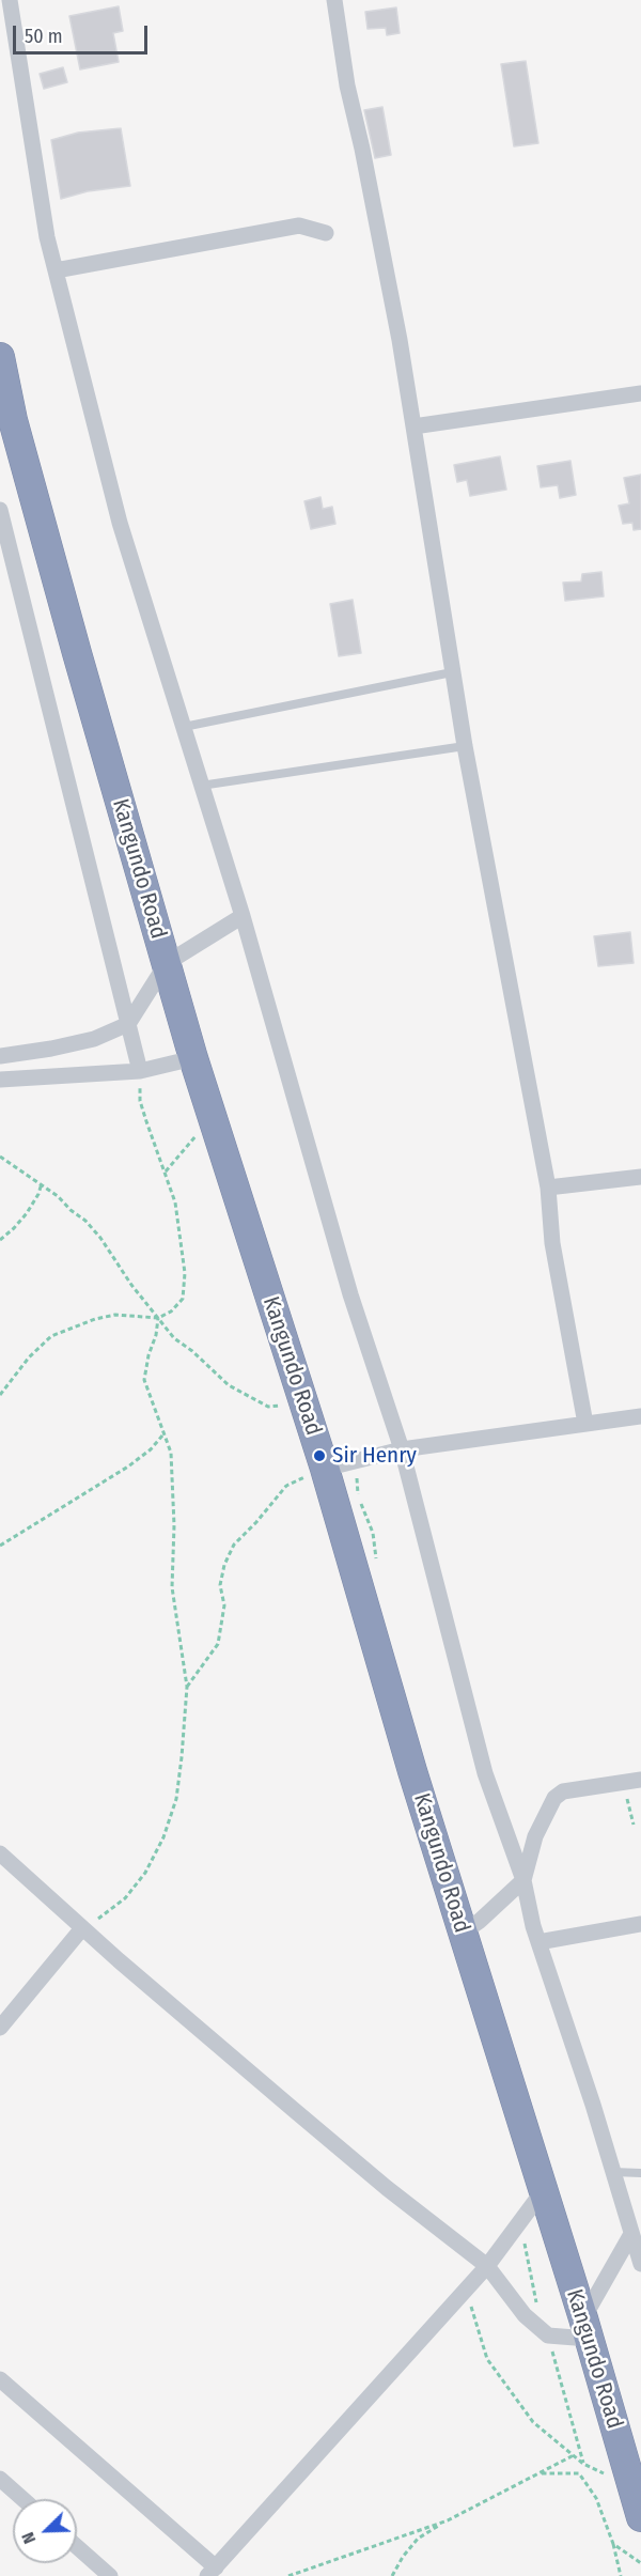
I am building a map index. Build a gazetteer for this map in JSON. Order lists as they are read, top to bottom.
{
  "streets": {
    "highway": ["Kangundo Road"]
  },
  "places": ["Sir Henry"],
  "scale_bar": "50 m",
  "north": "bottom left"
}
